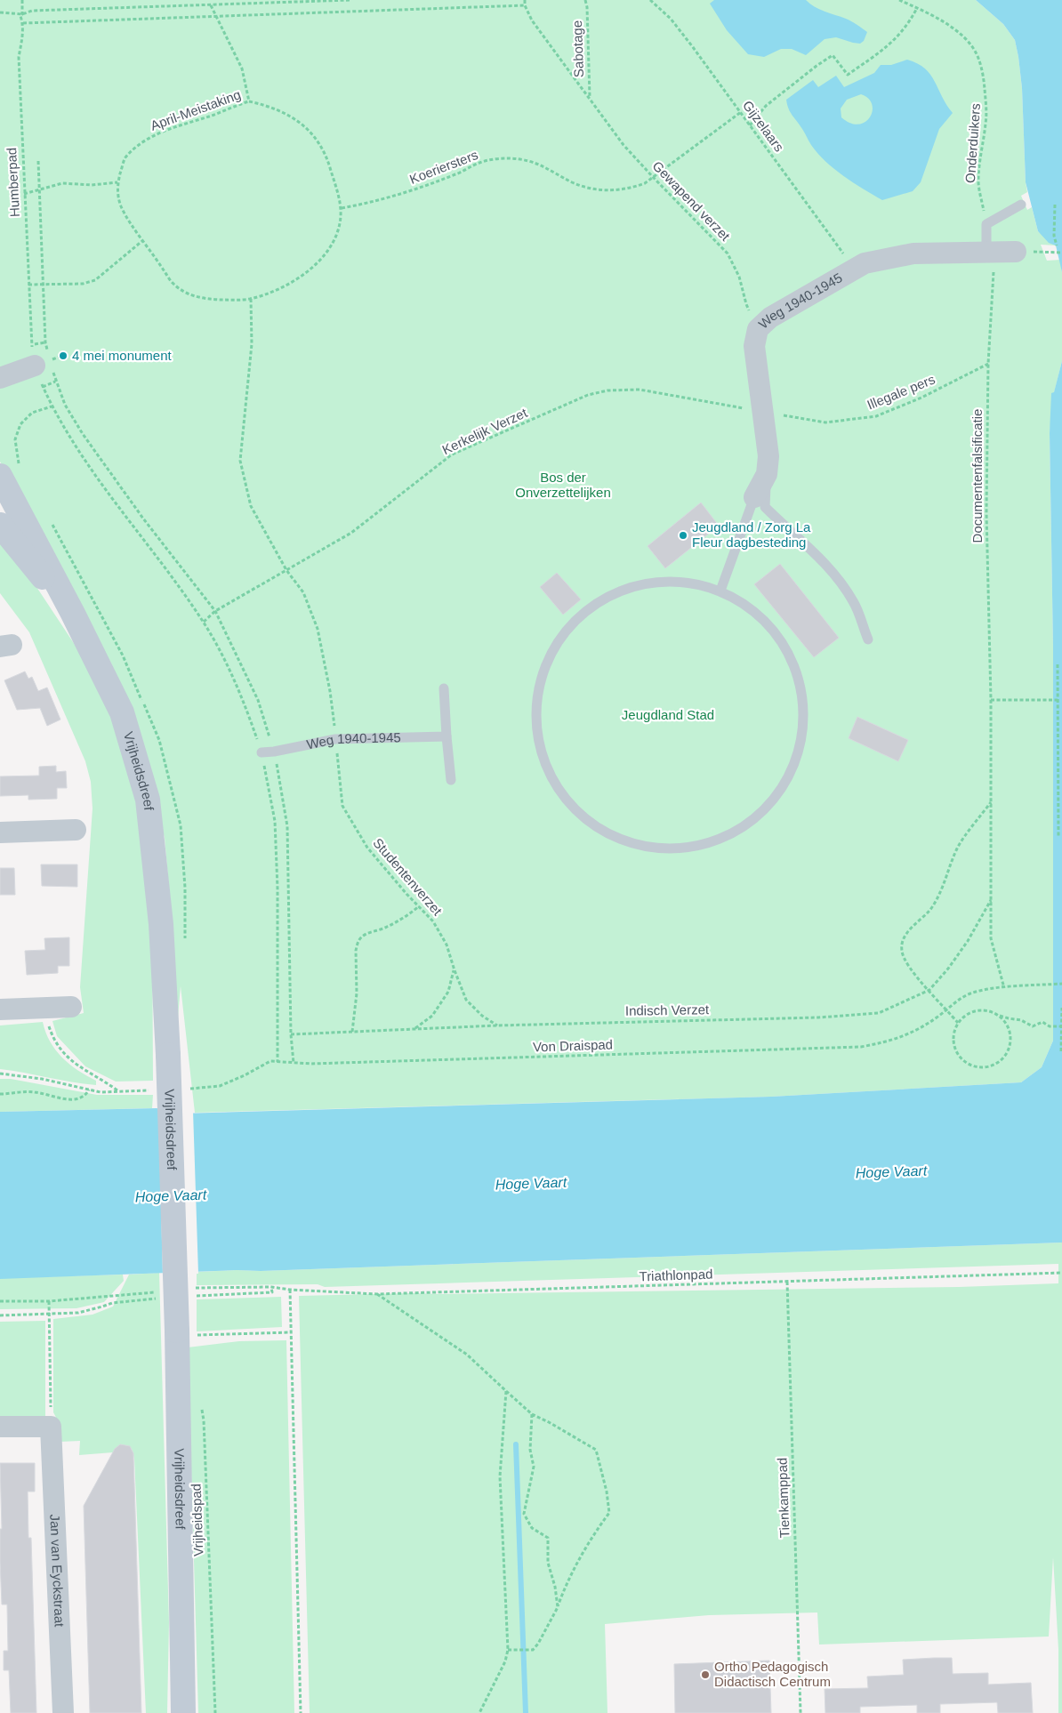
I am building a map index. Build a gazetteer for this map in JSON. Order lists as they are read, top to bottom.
{
  "streets": {
    "main road": ["Vrijheidsdreef"],
    "street": ["Weg 1940-1945", "Jan van Eyckstraat"],
    "path": [
      "Sabotage",
      "April-Meistaking",
      "Gijzelaars",
      "Onderduikers",
      "Koeriersters",
      "Humberpad",
      "Gewapend verzet",
      "Illegale pers",
      "Kerkelijk Verzet",
      "Documentenfalsificatie",
      "Studentenverzet",
      "Indisch Verzet",
      "Von Draispad",
      "Triathlonpad",
      "Tienkamppad",
      "Vrijheidspad"
    ]
  },
  "crossings": [
    ["Sabotage", "Gewapend verzet"],
    ["April-Meistaking", "Koeriersters"],
    ["April-Meistaking", "Studentenverzet"],
    ["Gijzelaars", "Koeriersters"],
    ["Gijzelaars", "Weg 1940-1945"],
    ["Koeriersters", "Gewapend verzet"],
    ["Gewapend verzet", "Weg 1940-1945"],
    ["Weg 1940-1945", "Illegale pers"],
    ["Weg 1940-1945", "Kerkelijk Verzet"],
    ["Weg 1940-1945", "Documentenfalsificatie"],
    ["Weg 1940-1945", "Studentenverzet"],
    ["Illegale pers", "Kerkelijk Verzet"],
    ["Illegale pers", "Documentenfalsificatie"],
    ["Kerkelijk Verzet", "Studentenverzet"],
    ["Documentenfalsificatie", "Indisch Verzet"],
    ["Documentenfalsificatie", "Von Draispad"],
    ["Studentenverzet", "Indisch Verzet"],
    ["Triathlonpad", "Tienkamppad"]
  ],
  "water": ["Hoge Vaart"],
  "parks": ["Bos der Onverzettelijken", "Jeugdland Stad"],
  "places": ["4 mei monument", "Jeugdland / Zorg La Fleur dagbesteding", "Ortho Pedagogisch Didactisch Centrum"]
}
